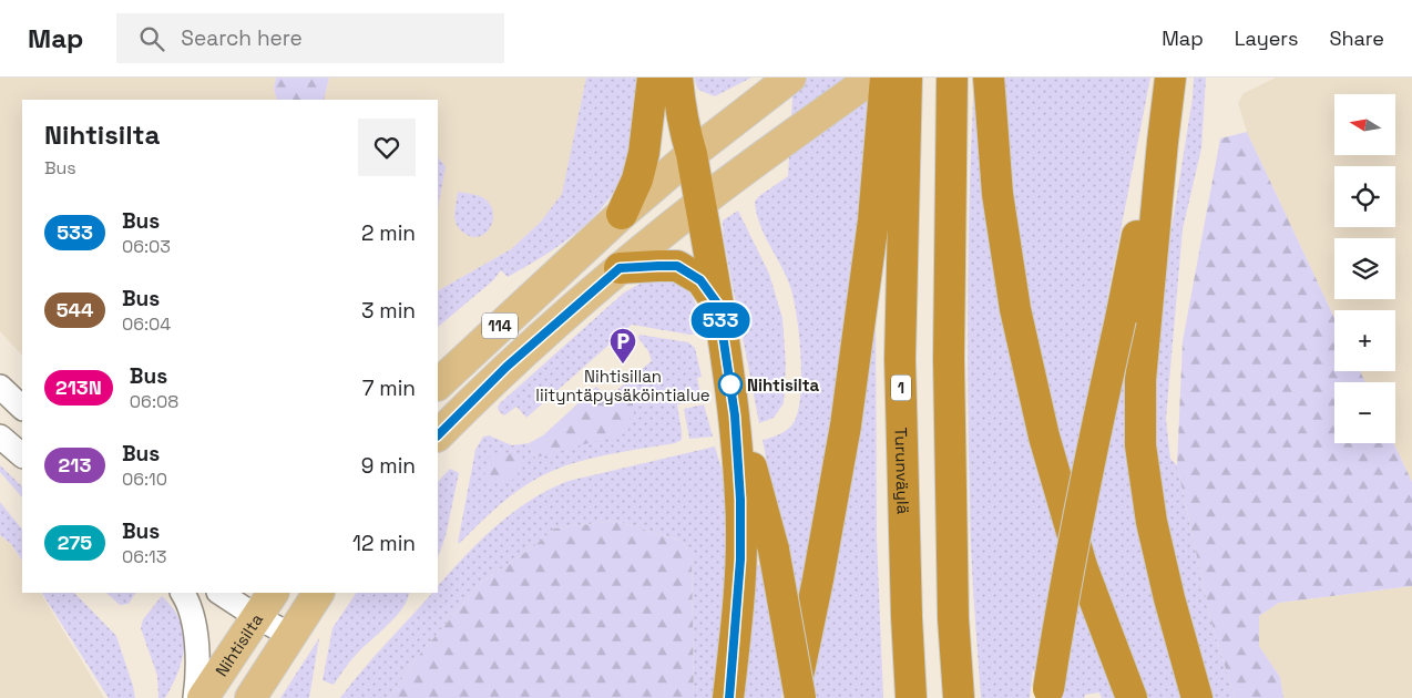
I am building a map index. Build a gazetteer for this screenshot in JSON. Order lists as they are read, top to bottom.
{
  "streets": {
    "highway": ["1", "Turunväylä"],
    "main road": ["114", "Nihtisilta"]
  },
  "places": {
    "parking": ["Nihtisillan liityntäpysäköintialue"],
    "other": ["Nihtisilta"]
  },
  "lines": ["bus line 533"],
  "north": "left",
  "page": {
    "header": "Map",
    "search": "Search here",
    "nav": ["Map", "Layers", "Share"],
    "on_map": "533",
    "map_buttons": ["+", "−"],
    "heading": ["Nihtisilta", "Bus"],
    "list": [
      {
        "mark": "533",
        "name": "Bus",
        "note": "06:03",
        "value": "2 min"
      },
      {
        "mark": "544",
        "name": "Bus",
        "note": "06:04",
        "value": "3 min"
      },
      {
        "mark": "213N",
        "name": "Bus",
        "note": "06:08",
        "value": "7 min"
      },
      {
        "mark": "213",
        "name": "Bus",
        "note": "06:10",
        "value": "9 min"
      },
      {
        "mark": "275",
        "name": "Bus",
        "note": "06:13",
        "value": "12 min"
      }
    ]
  }
}
